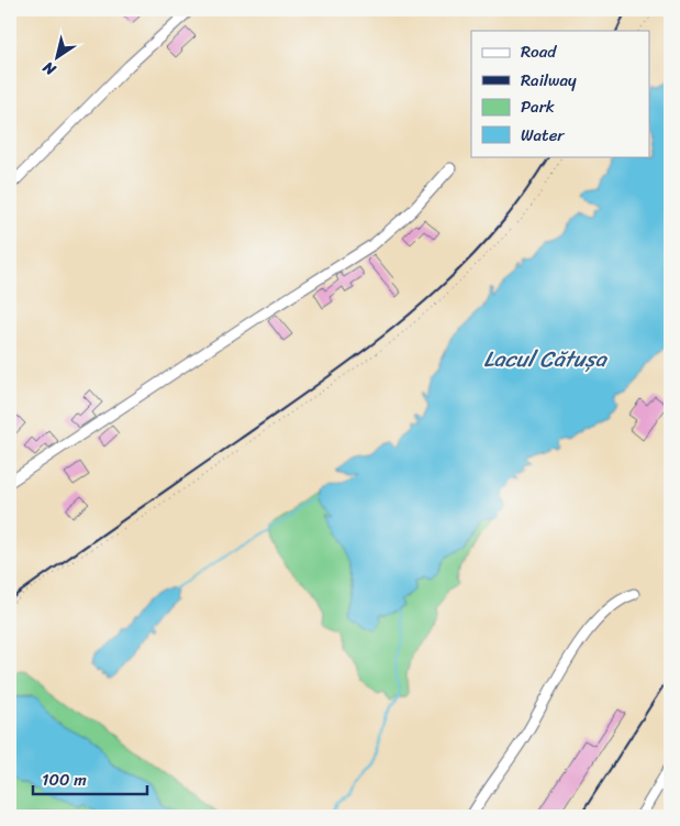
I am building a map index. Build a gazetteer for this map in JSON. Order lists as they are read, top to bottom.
{
  "water": ["Lacul Cătușa"],
  "legend": [
    "Road",
    "Railway",
    "Park",
    "Water"
  ],
  "scale_bar": "100 m",
  "north": "bottom left"
}
